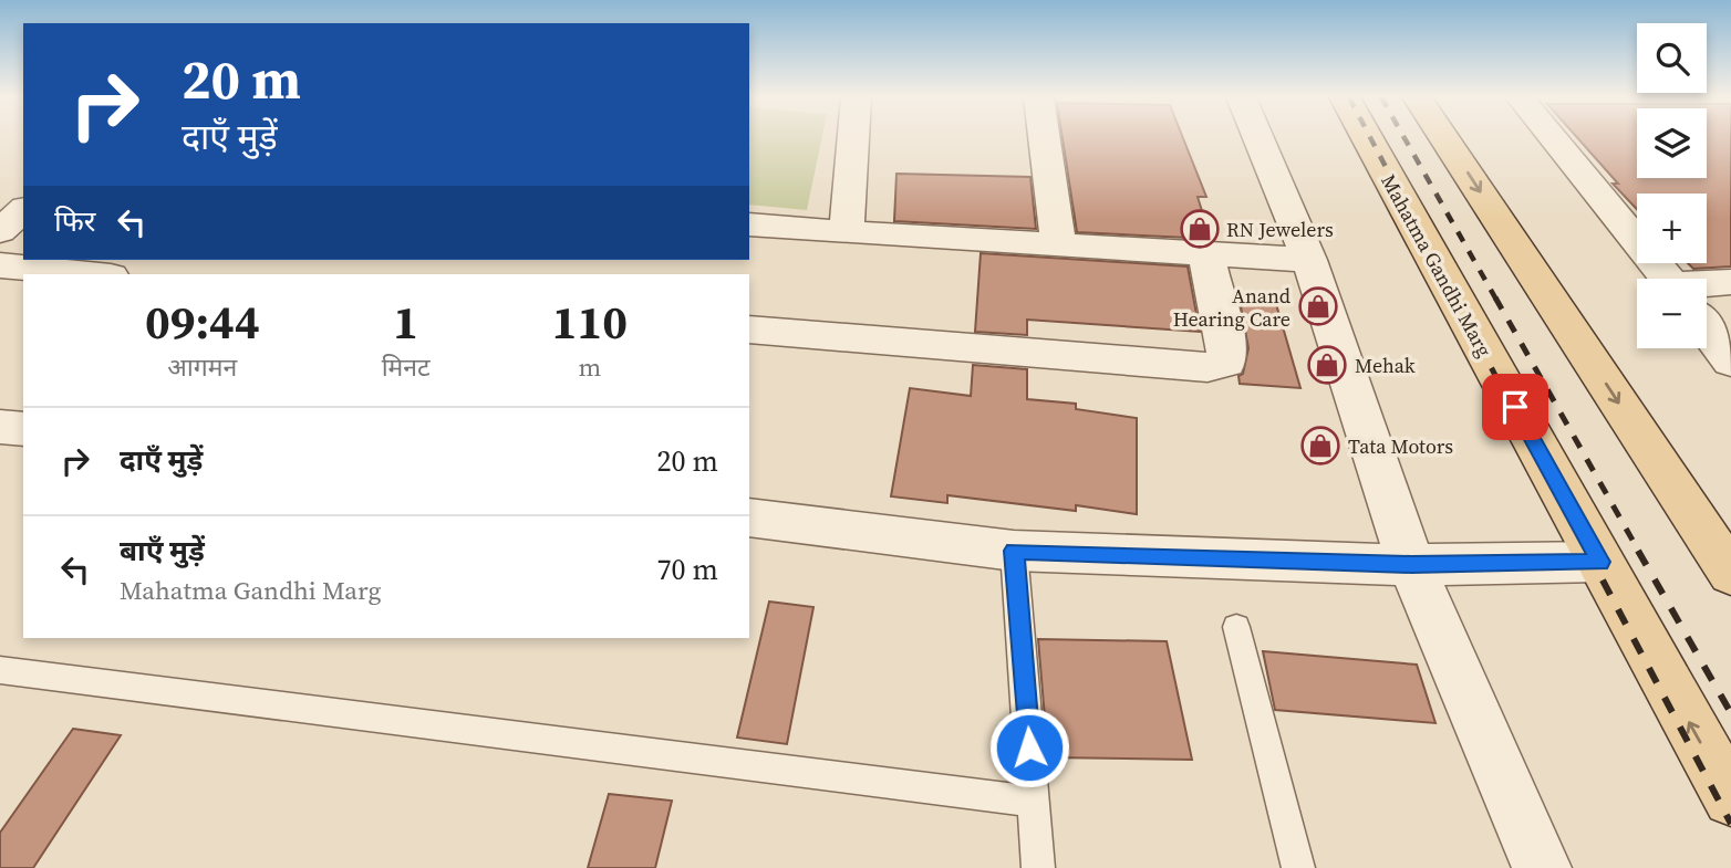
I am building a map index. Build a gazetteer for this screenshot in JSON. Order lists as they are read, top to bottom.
{
  "streets": {
    "main road": ["Mahatma Gandhi Marg"]
  },
  "one_way": ["Mahatma Gandhi Marg"],
  "places": {
    "shop": [
      "RN Jewelers",
      "Anand Hearing Care",
      "Mehak",
      "Tata Motors"
    ]
  },
  "page": {
    "map_buttons": ["+", "−"],
    "turn": ["20 m", "दाएँ मुड़ें"],
    "then": "फिर",
    "eta": [
      "09:44",
      "आगमन",
      "1",
      "मिनट",
      "110",
      "m"
    ],
    "list": [
      {
        "name": "दाएँ मुड़ें",
        "value": "20 m"
      },
      {
        "name": "बाएँ मुड़ें",
        "note": "Mahatma Gandhi Marg",
        "value": "70 m"
      }
    ]
  }
}
